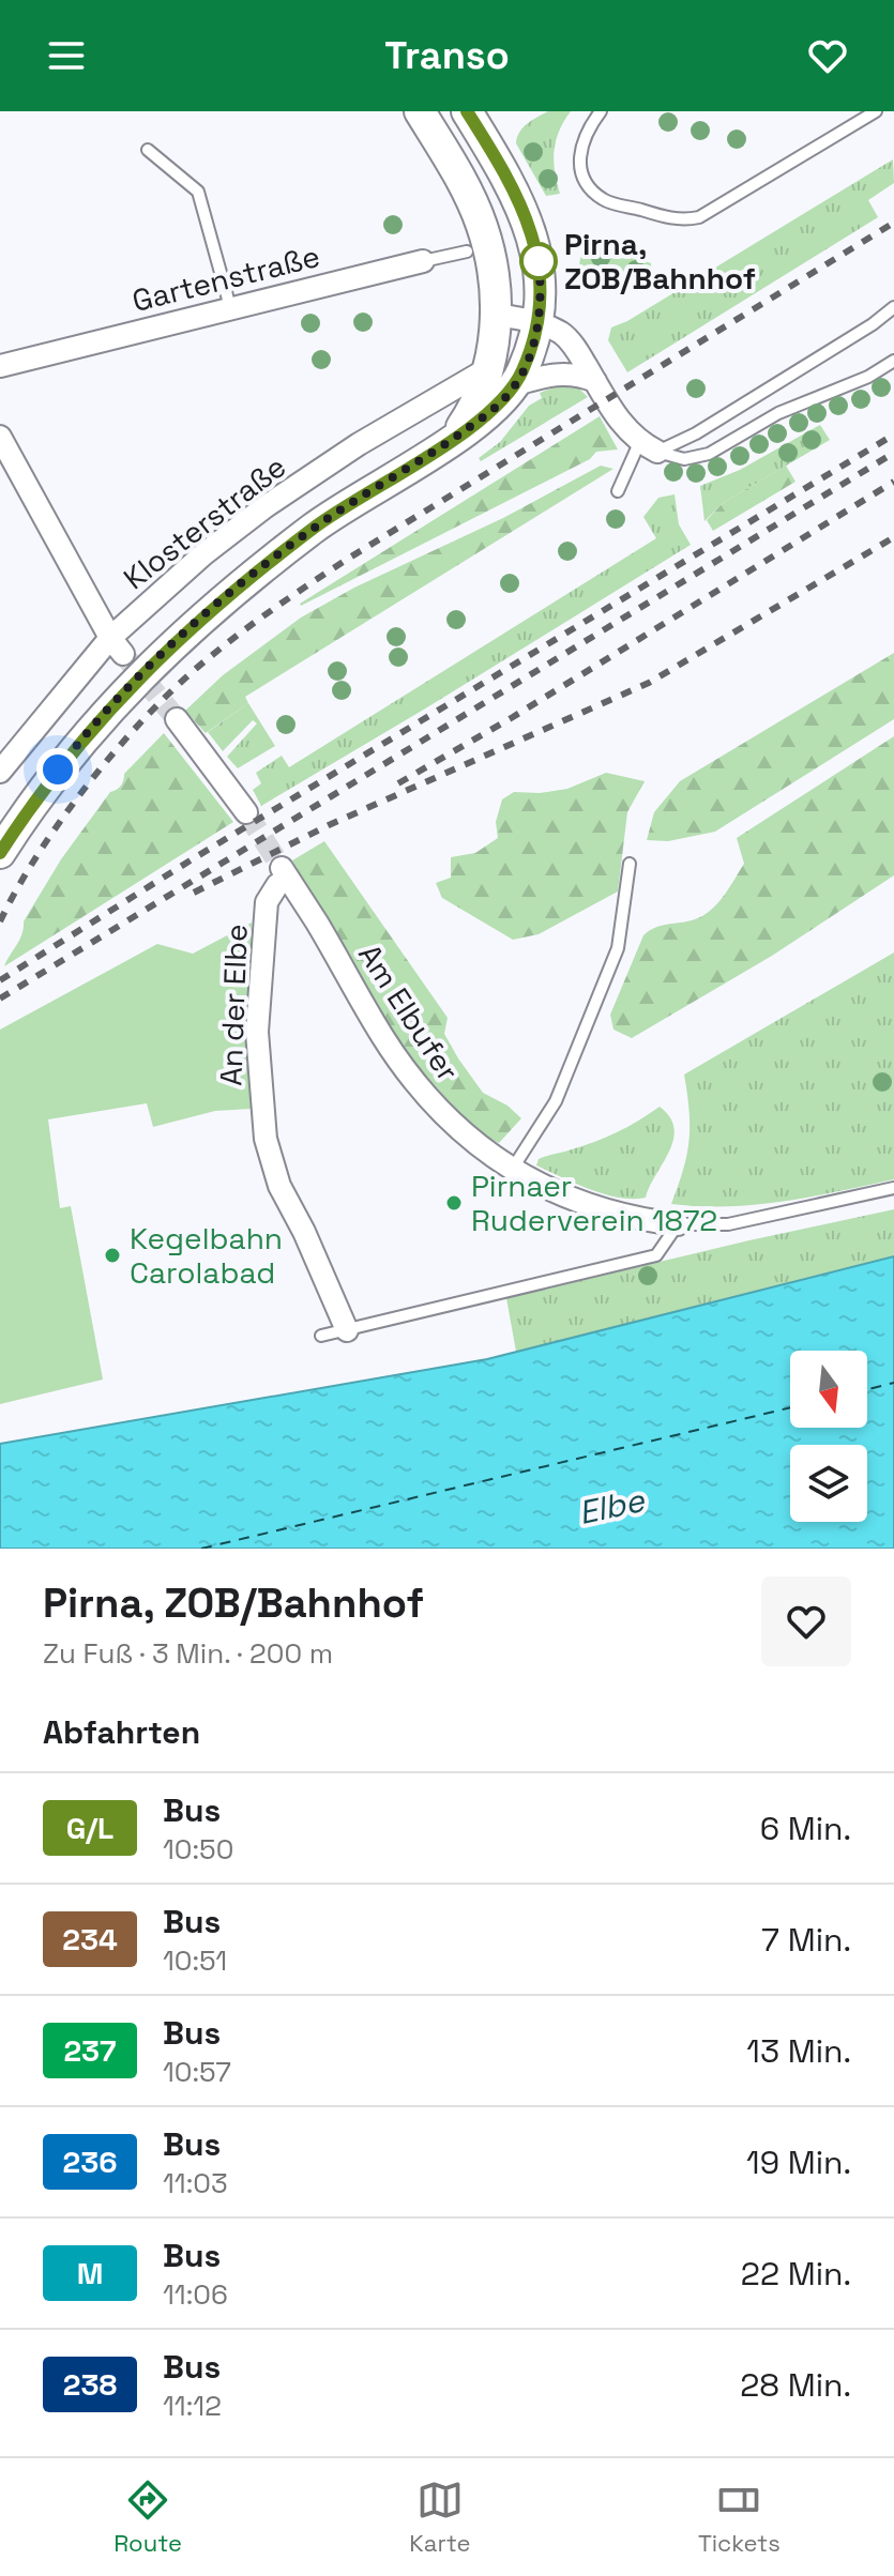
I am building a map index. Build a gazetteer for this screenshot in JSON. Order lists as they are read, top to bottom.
{
  "streets": {
    "street": [
      "Gartenstraße",
      "Klosterstraße",
      "An der Elbe",
      "Am Elbufer"
    ]
  },
  "crossings": [
    ["An der Elbe", "Am Elbufer"]
  ],
  "water": ["Elbe"],
  "places": ["Pirna, ZOB/Bahnhof", "Pirnaer Ruderverein 1872", "Kegelbahn Carolabad"],
  "lines": ["bus line G/L"],
  "north": "bottom",
  "page": {
    "header": "Transo",
    "heading": [
      ["Pirna, ZOB/Bahnhof", "Zu Fuß · 3 Min. · 200 m"],
      "Abfahrten"
    ],
    "list": [
      {
        "mark": "G/L",
        "name": "Bus",
        "note": "10:50",
        "value": "6 Min."
      },
      {
        "mark": "234",
        "name": "Bus",
        "note": "10:51",
        "value": "7 Min."
      },
      {
        "mark": "237",
        "name": "Bus",
        "note": "10:57",
        "value": "13 Min."
      },
      {
        "mark": "236",
        "name": "Bus",
        "note": "11:03",
        "value": "19 Min."
      },
      {
        "mark": "M",
        "name": "Bus",
        "note": "11:06",
        "value": "22 Min."
      },
      {
        "mark": "238",
        "name": "Bus",
        "note": "11:12",
        "value": "28 Min."
      }
    ],
    "tabs": ["Route", "Karte", "Tickets"]
  }
}
